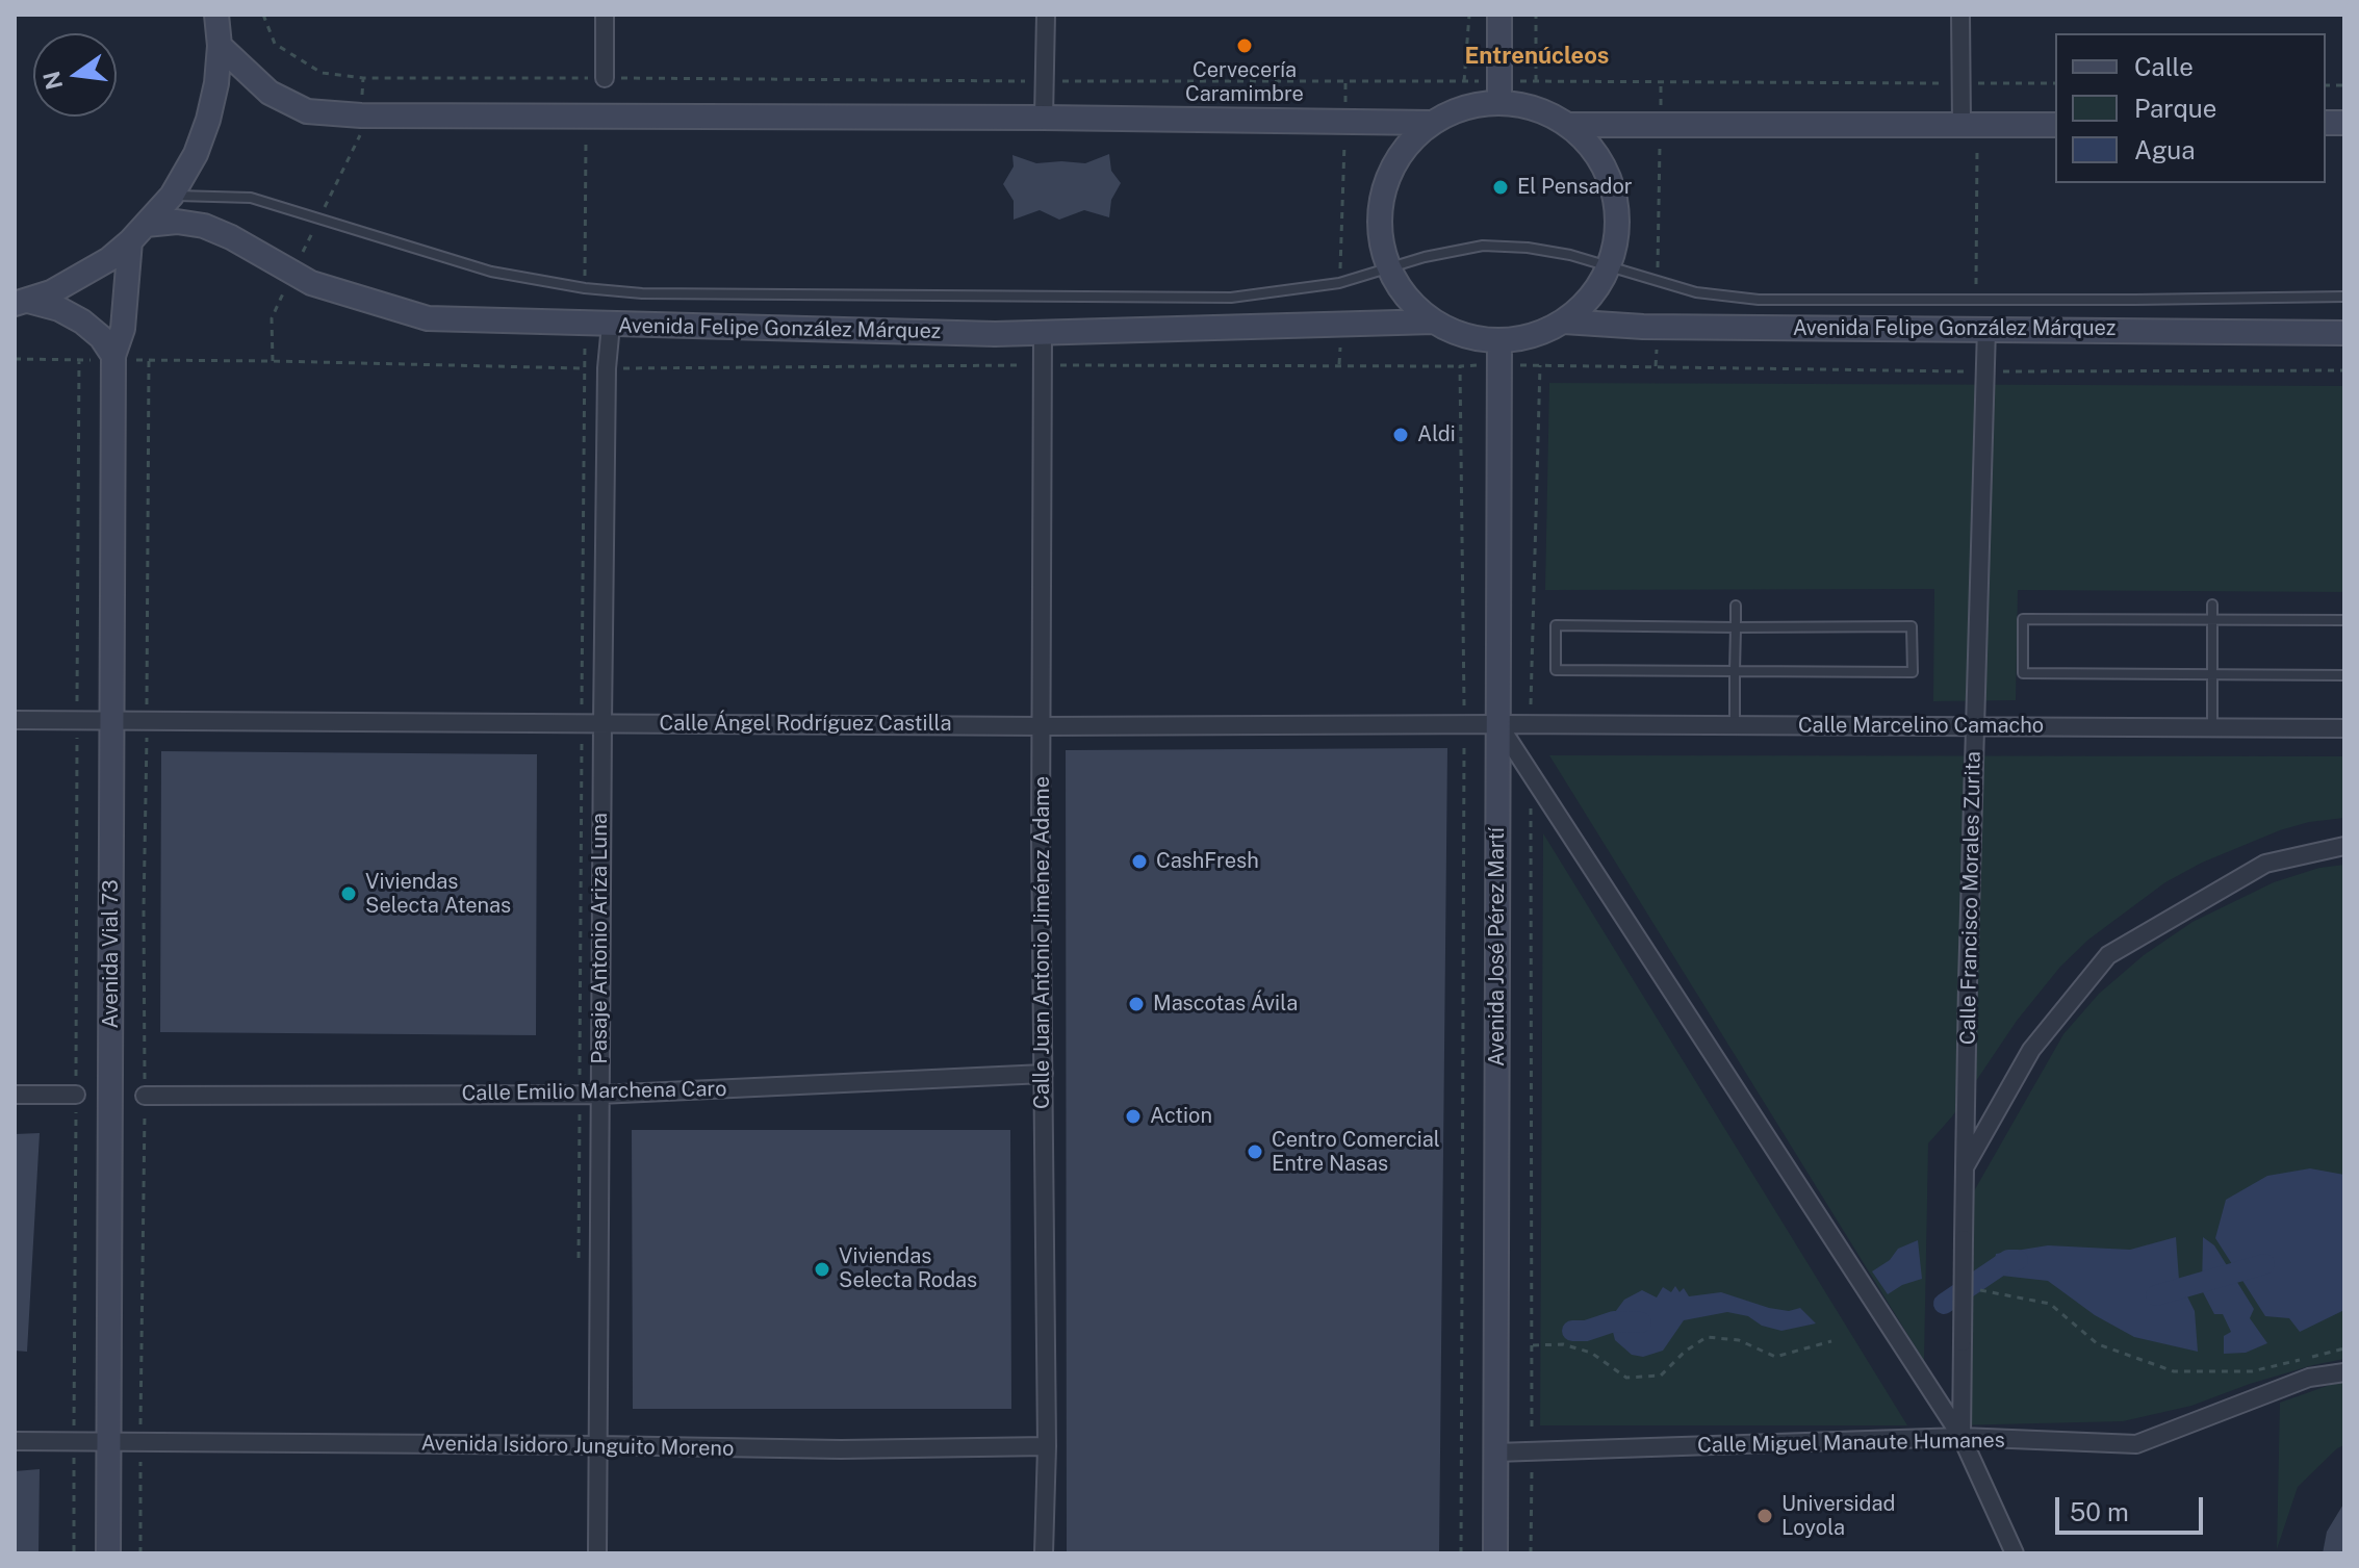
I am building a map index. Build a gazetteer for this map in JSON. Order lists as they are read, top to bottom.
{
  "streets": {
    "main road": ["Avenida Felipe González Márquez", "Avenida José Pérez Martí", "Avenida Vial 73"],
    "street": [
      "Calle Ángel Rodríguez Castilla",
      "Calle Marcelino Camacho",
      "Calle Francisco Morales Zurita",
      "Pasaje Antonio Ariza Luna",
      "Calle Juan Antonio Jiménez Adame",
      "Calle Emilio Marchena Caro",
      "Calle Miguel Manaute Humanes",
      "Avenida Isidoro Junguito Moreno"
    ]
  },
  "crossings": [
    ["Avenida Felipe González Márquez", "Calle Francisco Morales Zurita"],
    ["Avenida Felipe González Márquez", "Pasaje Antonio Ariza Luna"],
    ["Avenida Felipe González Márquez", "Calle Juan Antonio Jiménez Adame"],
    ["Avenida Felipe González Márquez", "Avenida Vial 73"],
    ["Calle Ángel Rodríguez Castilla", "Calle Marcelino Camacho"],
    ["Calle Ángel Rodríguez Castilla", "Pasaje Antonio Ariza Luna"],
    ["Calle Ángel Rodríguez Castilla", "Calle Juan Antonio Jiménez Adame"],
    ["Calle Ángel Rodríguez Castilla", "Avenida José Pérez Martí"],
    ["Calle Ángel Rodríguez Castilla", "Avenida Vial 73"],
    ["Calle Marcelino Camacho", "Calle Francisco Morales Zurita"],
    ["Calle Marcelino Camacho", "Avenida José Pérez Martí"],
    ["Calle Francisco Morales Zurita", "Calle Miguel Manaute Humanes"],
    ["Pasaje Antonio Ariza Luna", "Calle Emilio Marchena Caro"],
    ["Pasaje Antonio Ariza Luna", "Avenida Isidoro Junguito Moreno"],
    ["Calle Juan Antonio Jiménez Adame", "Calle Emilio Marchena Caro"],
    ["Calle Juan Antonio Jiménez Adame", "Avenida Isidoro Junguito Moreno"],
    ["Avenida José Pérez Martí", "Calle Miguel Manaute Humanes"],
    ["Avenida Vial 73", "Avenida Isidoro Junguito Moreno"]
  ],
  "districts": ["Entrenúcleos"],
  "places": [
    "Cervecería Caramimbre",
    "El Pensador",
    "Aldi",
    "CashFresh",
    "Viviendas Selecta Atenas",
    "Mascotas Ávila",
    "Action",
    "Centro Comercial Entre Nasas",
    "Viviendas Selecta Rodas",
    "Universidad Loyola"
  ],
  "legend": ["Calle", "Parque", "Agua"],
  "scale_bar": "50 m",
  "north": "left"
}
